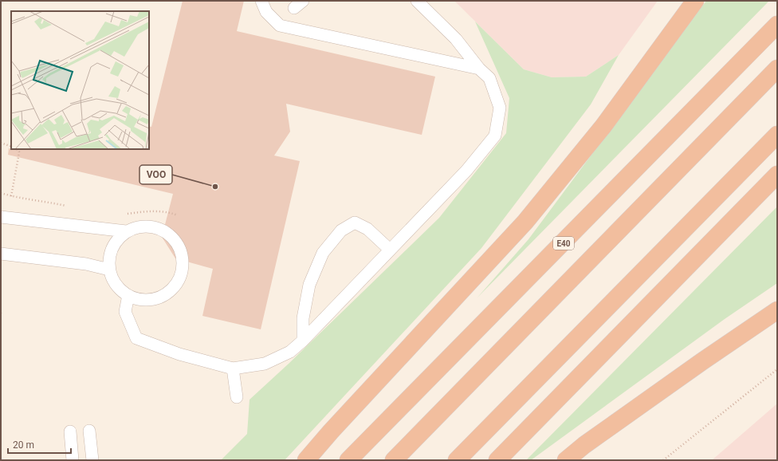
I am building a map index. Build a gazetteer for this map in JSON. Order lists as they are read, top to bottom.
{
  "streets": {
    "highway": ["E40"]
  },
  "places": ["VOO"],
  "scale_bar": "20 m"
}
